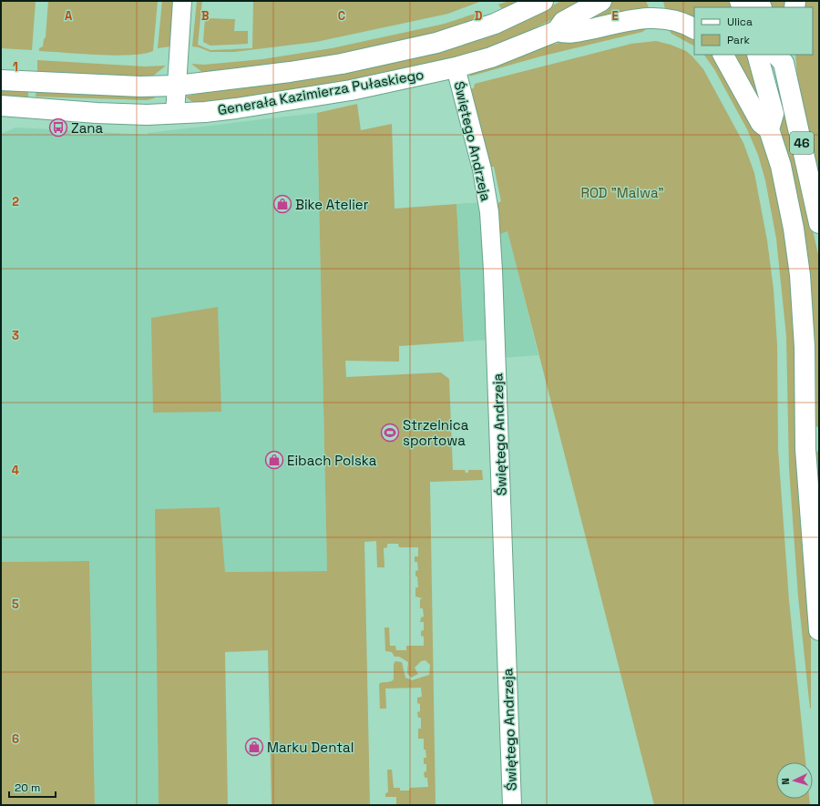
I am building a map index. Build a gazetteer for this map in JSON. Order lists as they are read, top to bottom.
{
  "streets": {
    "main road": ["Generała Kazimierza Pułaskiego", "46"],
    "street": ["Świętego Andrzeja"]
  },
  "crossings": [
    ["Generała Kazimierza Pułaskiego", "Świętego Andrzeja"]
  ],
  "parks": ["ROD \"Malwa\""],
  "places": {
    "bus stop": ["Zana"],
    "shop": ["Bike Atelier", "Eibach Polska", "Marku Dental"],
    "sports": ["Strzelnica sportowa"]
  },
  "legend": ["Ulica", "Park"],
  "scale_bar": "20 m",
  "north": "left",
  "grid": {
    "columns": [
      "A",
      "B",
      "C",
      "D",
      "E"
    ],
    "rows": [
      "1",
      "2",
      "3",
      "4",
      "5",
      "6"
    ]
  }
}
